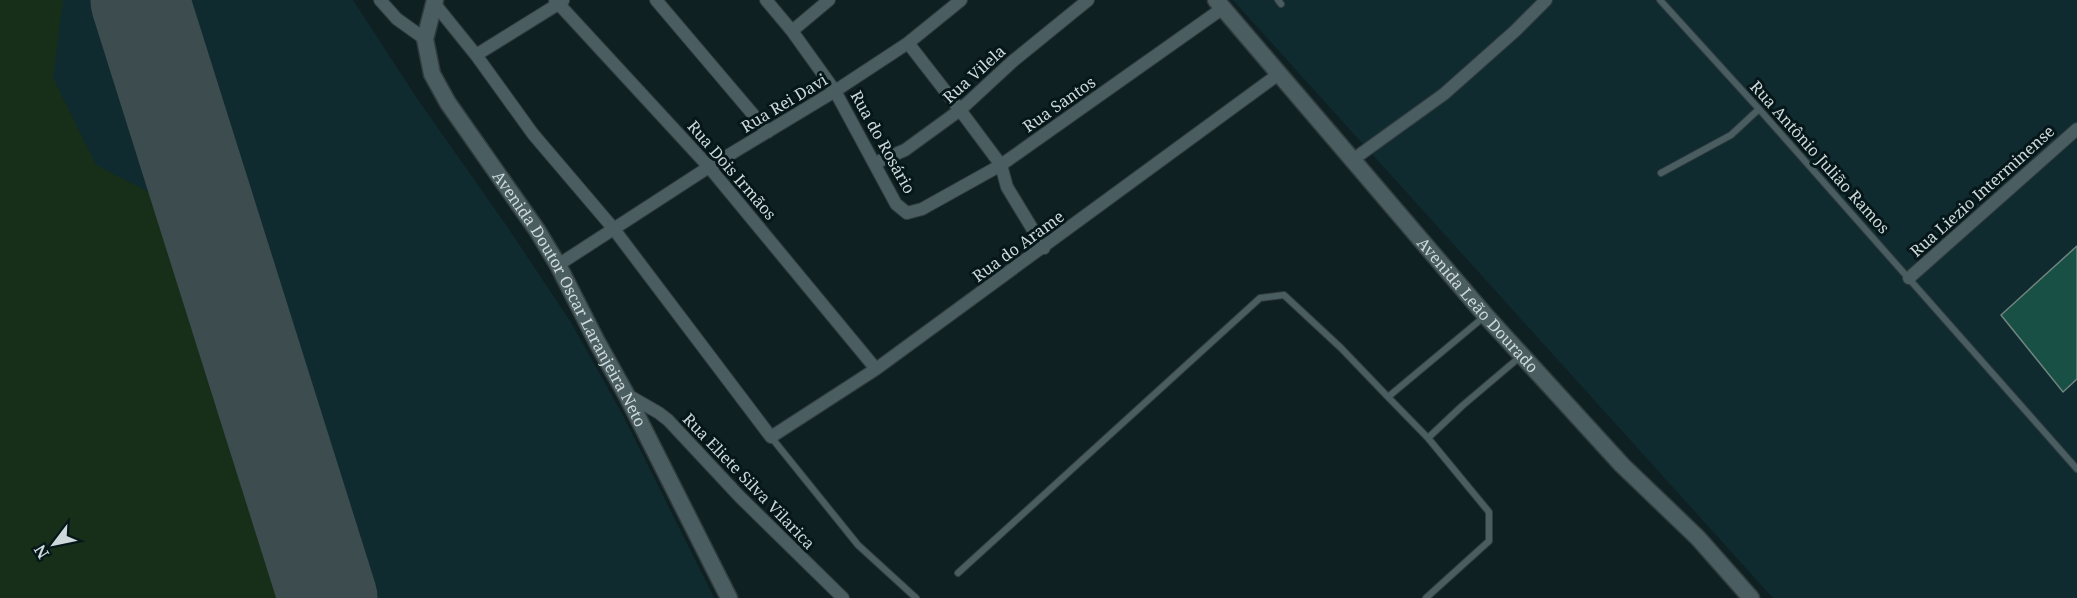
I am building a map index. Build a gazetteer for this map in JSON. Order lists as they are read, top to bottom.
{
  "streets": {
    "main road": ["Avenida Doutor Oscar Laranjeira Neto", "Avenida Leão Dourado"],
    "street": [
      "Rua Vilela",
      "Rua Rei Davi",
      "Rua Santos",
      "Rua do Rosário",
      "Rua Dois Irmãos",
      "Rua Liezio Interminense",
      "Rua do Arame",
      "Rua Eliete Silva Vilarica"
    ],
    "lane": ["Rua Antônio Julião Ramos"]
  },
  "crossings": [
    ["Rua Vilela", "Rua do Rosário"],
    ["Rua Rei Davi", "Rua do Rosário"],
    ["Rua Rei Davi", "Rua Dois Irmãos"],
    ["Rua Rei Davi", "Avenida Doutor Oscar Laranjeira Neto"],
    ["Rua Santos", "Rua do Rosário"],
    ["Rua Santos", "Avenida Leão Dourado"],
    ["Rua Antônio Julião Ramos", "Rua Liezio Interminense"],
    ["Rua Dois Irmãos", "Rua do Arame"],
    ["Rua do Arame", "Avenida Leão Dourado"],
    ["Avenida Doutor Oscar Laranjeira Neto", "Rua Eliete Silva Vilarica"]
  ],
  "north": "bottom left"
}
